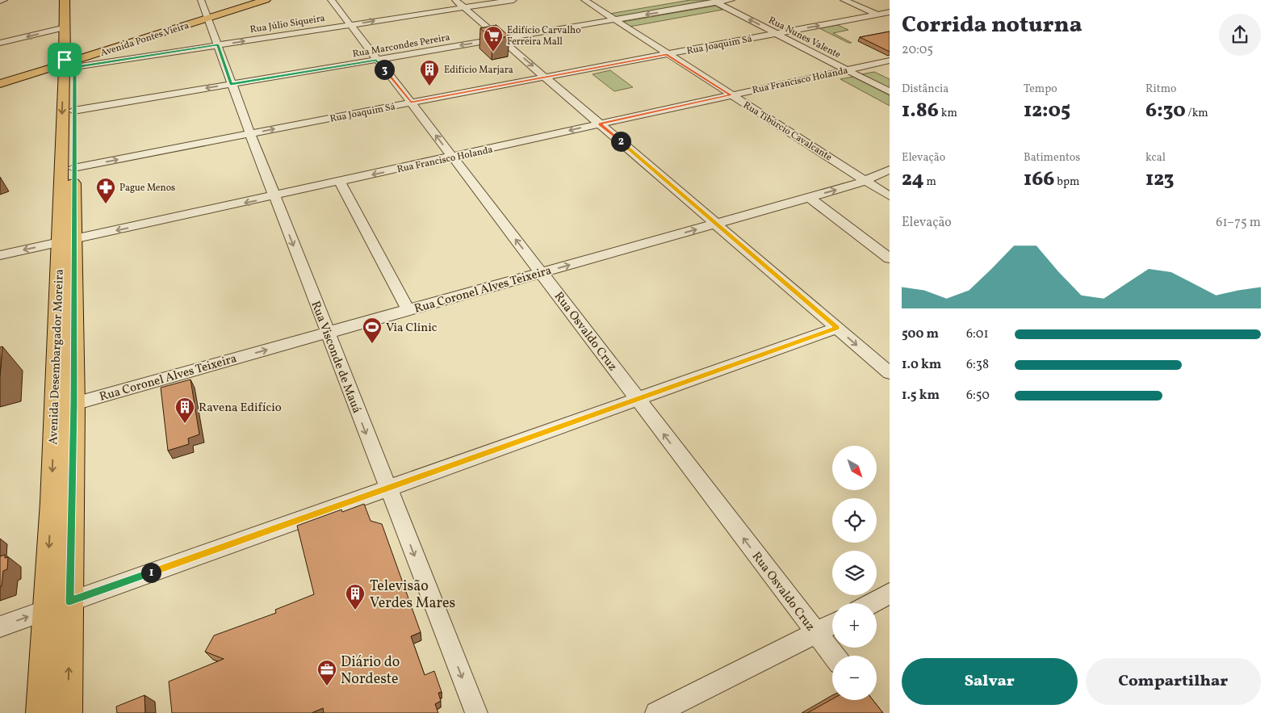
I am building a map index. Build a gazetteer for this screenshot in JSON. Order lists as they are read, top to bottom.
{
  "streets": {
    "main road": ["Avenida Pontes Vieira", "Avenida Desembargador Moreira"],
    "street": [
      "Rua Júlio Siqueira",
      "Rua Nunes Valente",
      "Rua Joaquim Sá",
      "Rua Marcondes Pereira",
      "Rua Francisco Holanda",
      "Rua Tibúrcio Cavalcante",
      "Rua Coronel Alves Teixeira",
      "Rua Osvaldo Cruz",
      "Rua Visconde de Mauá"
    ]
  },
  "crossings": [
    ["Rua Júlio Siqueira", "Avenida Pontes Vieira"],
    ["Rua Júlio Siqueira", "Rua Osvaldo Cruz"],
    ["Rua Júlio Siqueira", "Avenida Desembargador Moreira"],
    ["Rua Júlio Siqueira", "Rua Visconde de Mauá"],
    ["Rua Nunes Valente", "Rua Joaquim Sá"],
    ["Rua Nunes Valente", "Rua Marcondes Pereira"],
    ["Rua Nunes Valente", "Rua Francisco Holanda"],
    ["Avenida Pontes Vieira", "Avenida Desembargador Moreira"],
    ["Avenida Pontes Vieira", "Rua Visconde de Mauá"],
    ["Rua Joaquim Sá", "Rua Tibúrcio Cavalcante"],
    ["Rua Joaquim Sá", "Rua Osvaldo Cruz"],
    ["Rua Joaquim Sá", "Avenida Desembargador Moreira"],
    ["Rua Joaquim Sá", "Rua Visconde de Mauá"],
    ["Rua Marcondes Pereira", "Rua Tibúrcio Cavalcante"],
    ["Rua Marcondes Pereira", "Rua Osvaldo Cruz"],
    ["Rua Marcondes Pereira", "Avenida Desembargador Moreira"],
    ["Rua Marcondes Pereira", "Rua Visconde de Mauá"],
    ["Rua Francisco Holanda", "Rua Tibúrcio Cavalcante"],
    ["Rua Francisco Holanda", "Rua Osvaldo Cruz"],
    ["Rua Francisco Holanda", "Avenida Desembargador Moreira"],
    ["Rua Francisco Holanda", "Rua Visconde de Mauá"],
    ["Rua Tibúrcio Cavalcante", "Rua Coronel Alves Teixeira"],
    ["Rua Coronel Alves Teixeira", "Rua Osvaldo Cruz"],
    ["Rua Coronel Alves Teixeira", "Avenida Desembargador Moreira"],
    ["Rua Coronel Alves Teixeira", "Rua Visconde de Mauá"]
  ],
  "one_way": [
    "Rua Júlio Siqueira",
    "Rua Nunes Valente",
    "Rua Joaquim Sá",
    "Rua Marcondes Pereira",
    "Rua Francisco Holanda",
    "Rua Coronel Alves Teixeira",
    "Rua Visconde de Mauá"
  ],
  "places": {
    "supermarket": ["Edifício Carvalho Ferreira Mall"],
    "building": ["Edifício Marjara", "Ravena Edifício", "Televisão Verdes Mares"],
    "pharmacy": ["Pague Menos"],
    "sports": ["Via Clinic"],
    "office": ["Diário do Nordeste"]
  },
  "north": "bottom right",
  "page": {
    "heading": ["Corrida noturna", "20:05"],
    "pins": ["3", "2", "1"],
    "stats": [
      ["Distância", "1.86 km"],
      ["Tempo", "12:05"],
      ["Ritmo", "6:30 /km"],
      ["Elevação", "24 m"],
      ["Batimentos", "166 bpm"],
      ["kcal", "123"]
    ],
    "chart": ["Elevação", "61–75 m"],
    "list": [
      {
        "name": "500 m",
        "note": "6:01"
      },
      {
        "name": "1.0 km",
        "note": "6:38"
      },
      {
        "name": "1.5 km",
        "note": "6:50"
      }
    ],
    "map_buttons": ["+", "−"],
    "buttons": ["Salvar", "Compartilhar"]
  }
}
